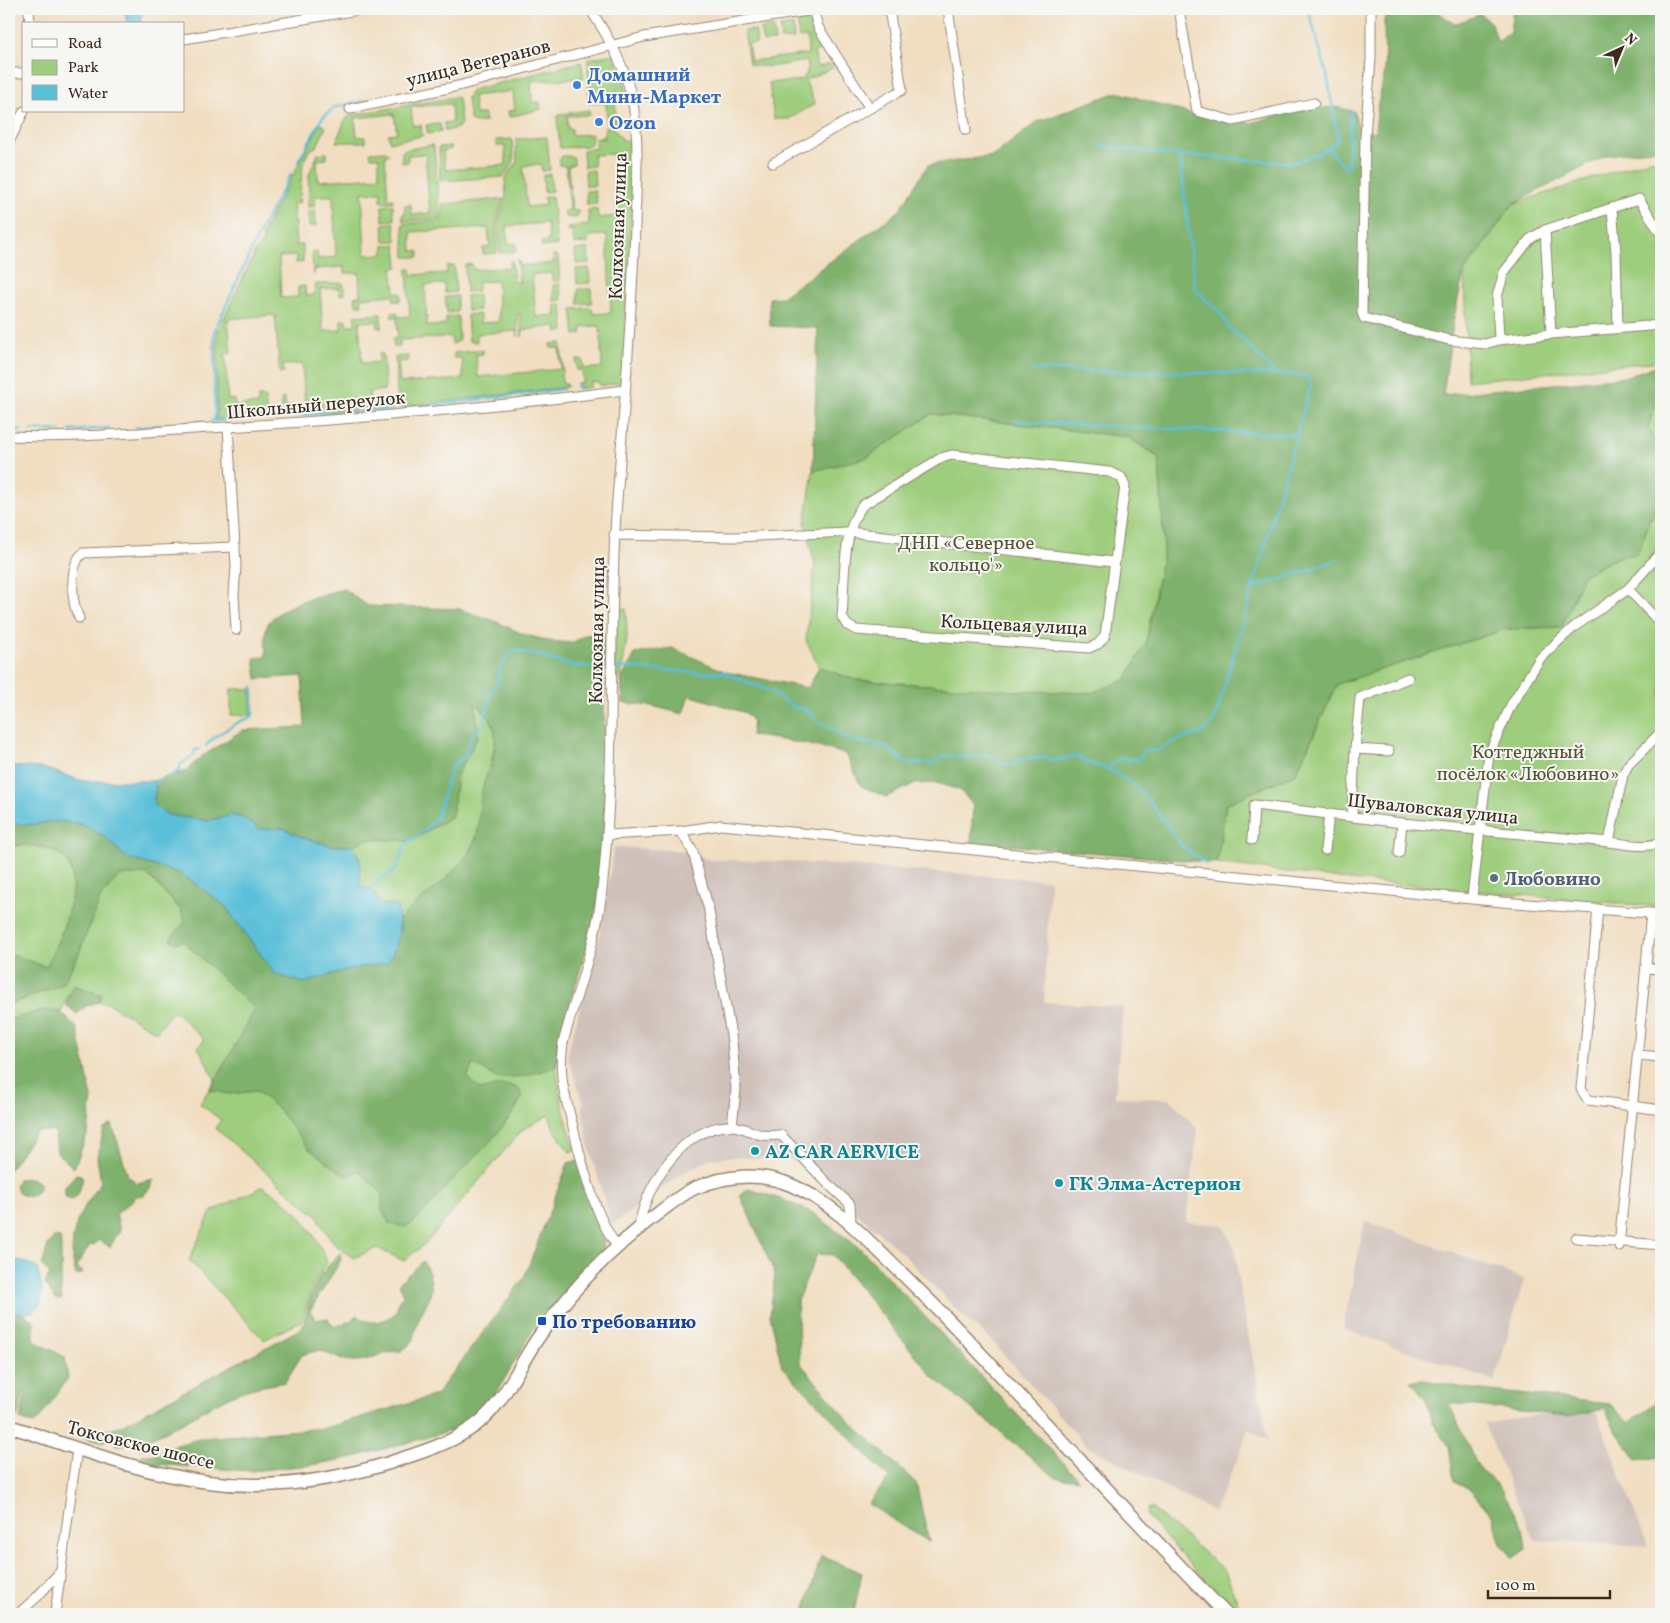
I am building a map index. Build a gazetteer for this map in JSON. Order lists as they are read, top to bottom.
{
  "streets": {
    "main road": ["Токсовское шоссе"],
    "street": [
      "улица Ветеранов",
      "Колхозная улица",
      "Школьный переулок",
      "Кольцевая улица",
      "Шуваловская улица"
    ]
  },
  "crossings": [
    ["улица Ветеранов", "Колхозная улица"],
    ["Колхозная улица", "Школьный переулок"],
    ["Колхозная улица", "Токсовское шоссе"]
  ],
  "parks": ["ДНП «Северное кольцо'»", "Коттеджный посёлок «Любовино»"],
  "places": {
    "other": [
      "Домашний Мини-Маркет",
      "Ozon",
      "Любовино",
      "AZ CAR AERVICE",
      "ГК Элма-Астерион"
    ],
    "transit": ["По требованию"]
  },
  "legend": ["Road", "Park", "Water"],
  "scale_bar": "100 m",
  "north": "top right"
}
